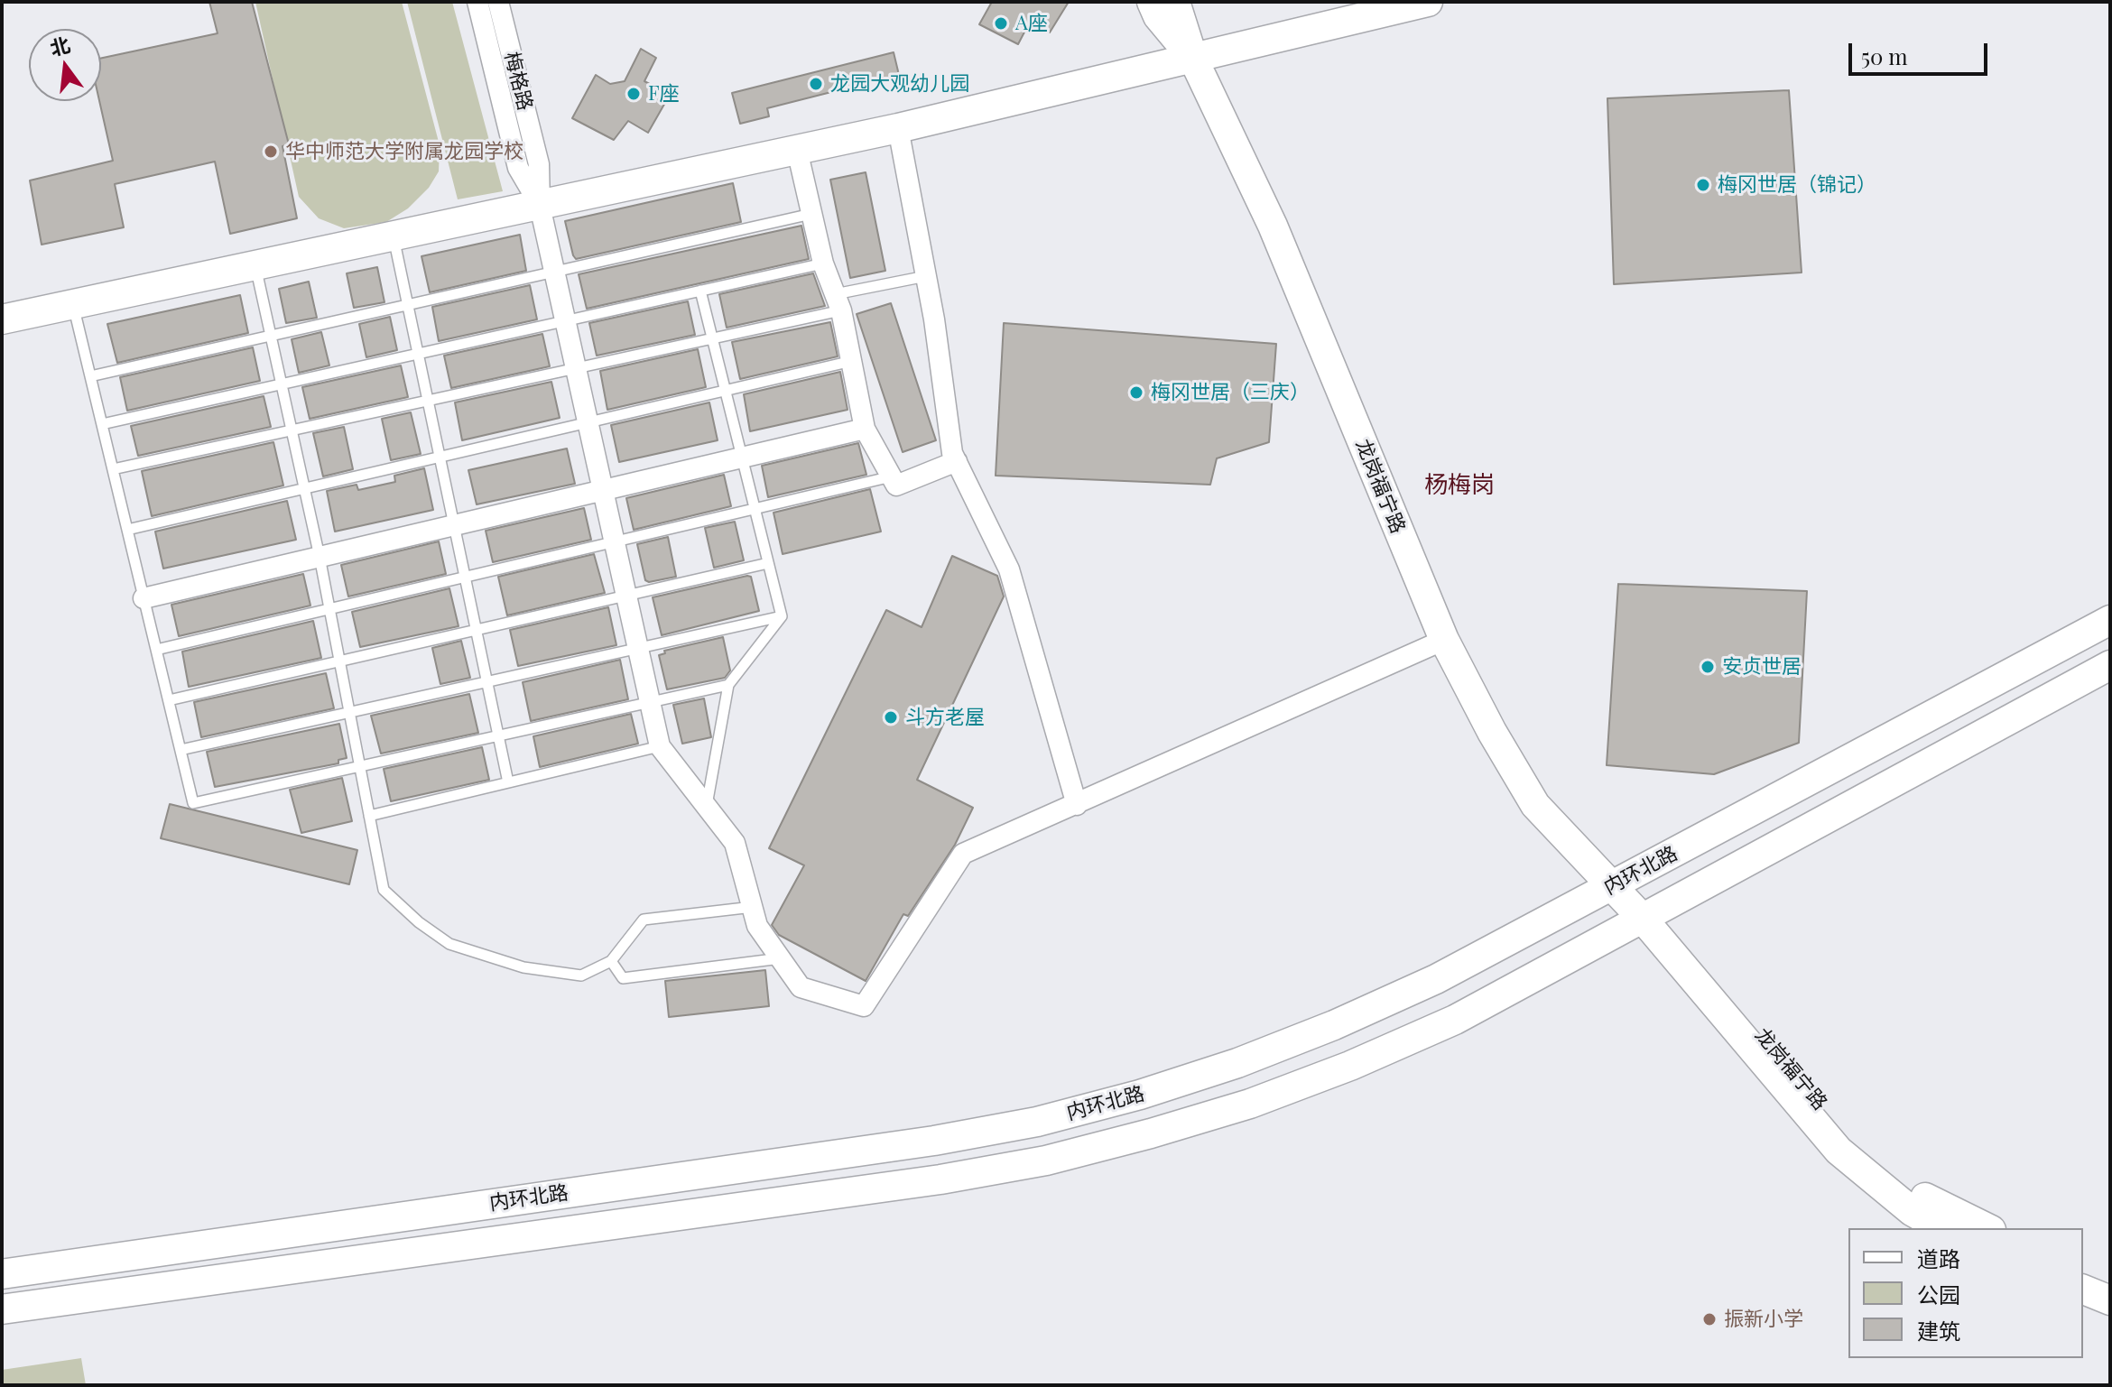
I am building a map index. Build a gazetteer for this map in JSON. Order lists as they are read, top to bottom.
{
  "streets": {
    "main road": ["龙岗福宁路", "内环北路"],
    "street": ["梅格路"]
  },
  "crossings": [
    ["龙岗福宁路", "内环北路"]
  ],
  "districts": ["杨梅岗"],
  "places": [
    "A座",
    "龙园大观幼儿园",
    "F座",
    "华中师范大学附属龙园学校",
    "梅冈世居（锦记）",
    "梅冈世居（三庆）",
    "安贞世居",
    "斗方老屋",
    "振新小学"
  ],
  "legend": ["道路", "公园", "建筑"],
  "scale_bar": "50 m",
  "north": "top"
}
